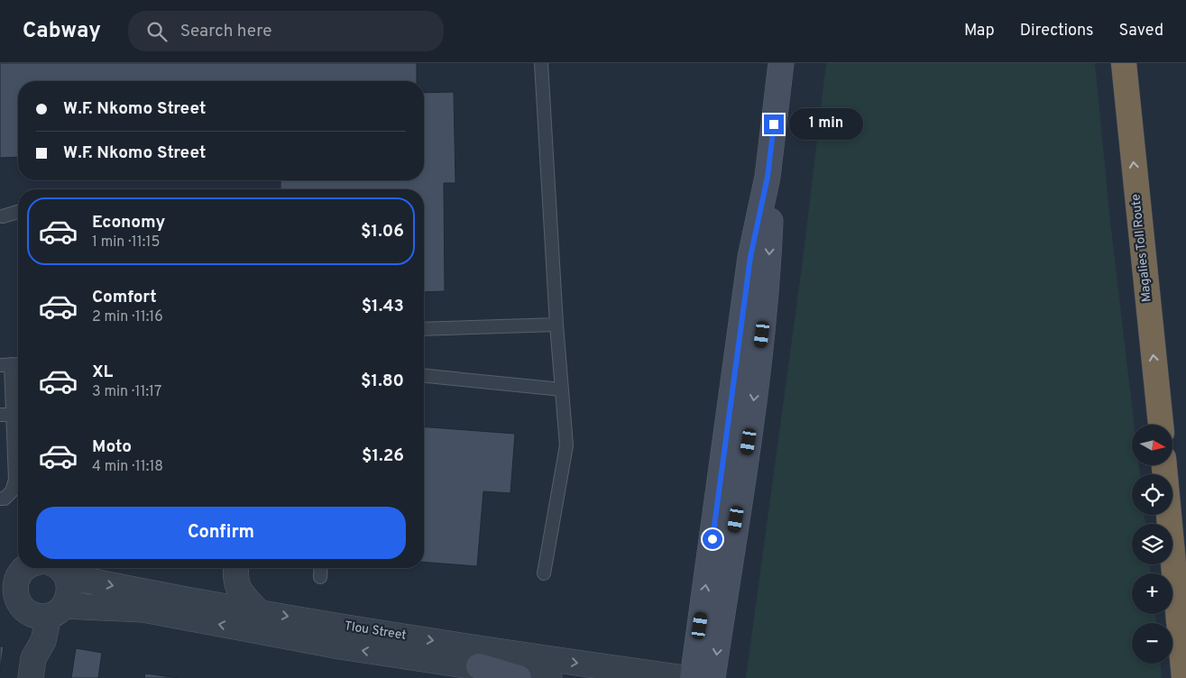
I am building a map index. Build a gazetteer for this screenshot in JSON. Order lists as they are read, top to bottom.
{
  "streets": {
    "highway": ["Magalies Toll Route"],
    "street": ["Tlou Street"]
  },
  "one_way": ["Magalies Toll Route"],
  "north": "right",
  "page": {
    "header": "Cabway",
    "search": "Search here",
    "nav": ["Map", "Directions", "Saved"],
    "banner": ["W.F. Nkomo Street", "W.F. Nkomo Street"],
    "bubble": "1 min",
    "list": [
      {
        "name": "Economy",
        "note": "1 min · 11:15",
        "value": "$1.06"
      },
      {
        "name": "Comfort",
        "note": "2 min · 11:16",
        "value": "$1.43"
      },
      {
        "name": "XL",
        "note": "3 min · 11:17",
        "value": "$1.80"
      },
      {
        "name": "Moto",
        "note": "4 min · 11:18",
        "value": "$1.26"
      }
    ],
    "map_buttons": ["+", "−"],
    "buttons": "Confirm"
  }
}
